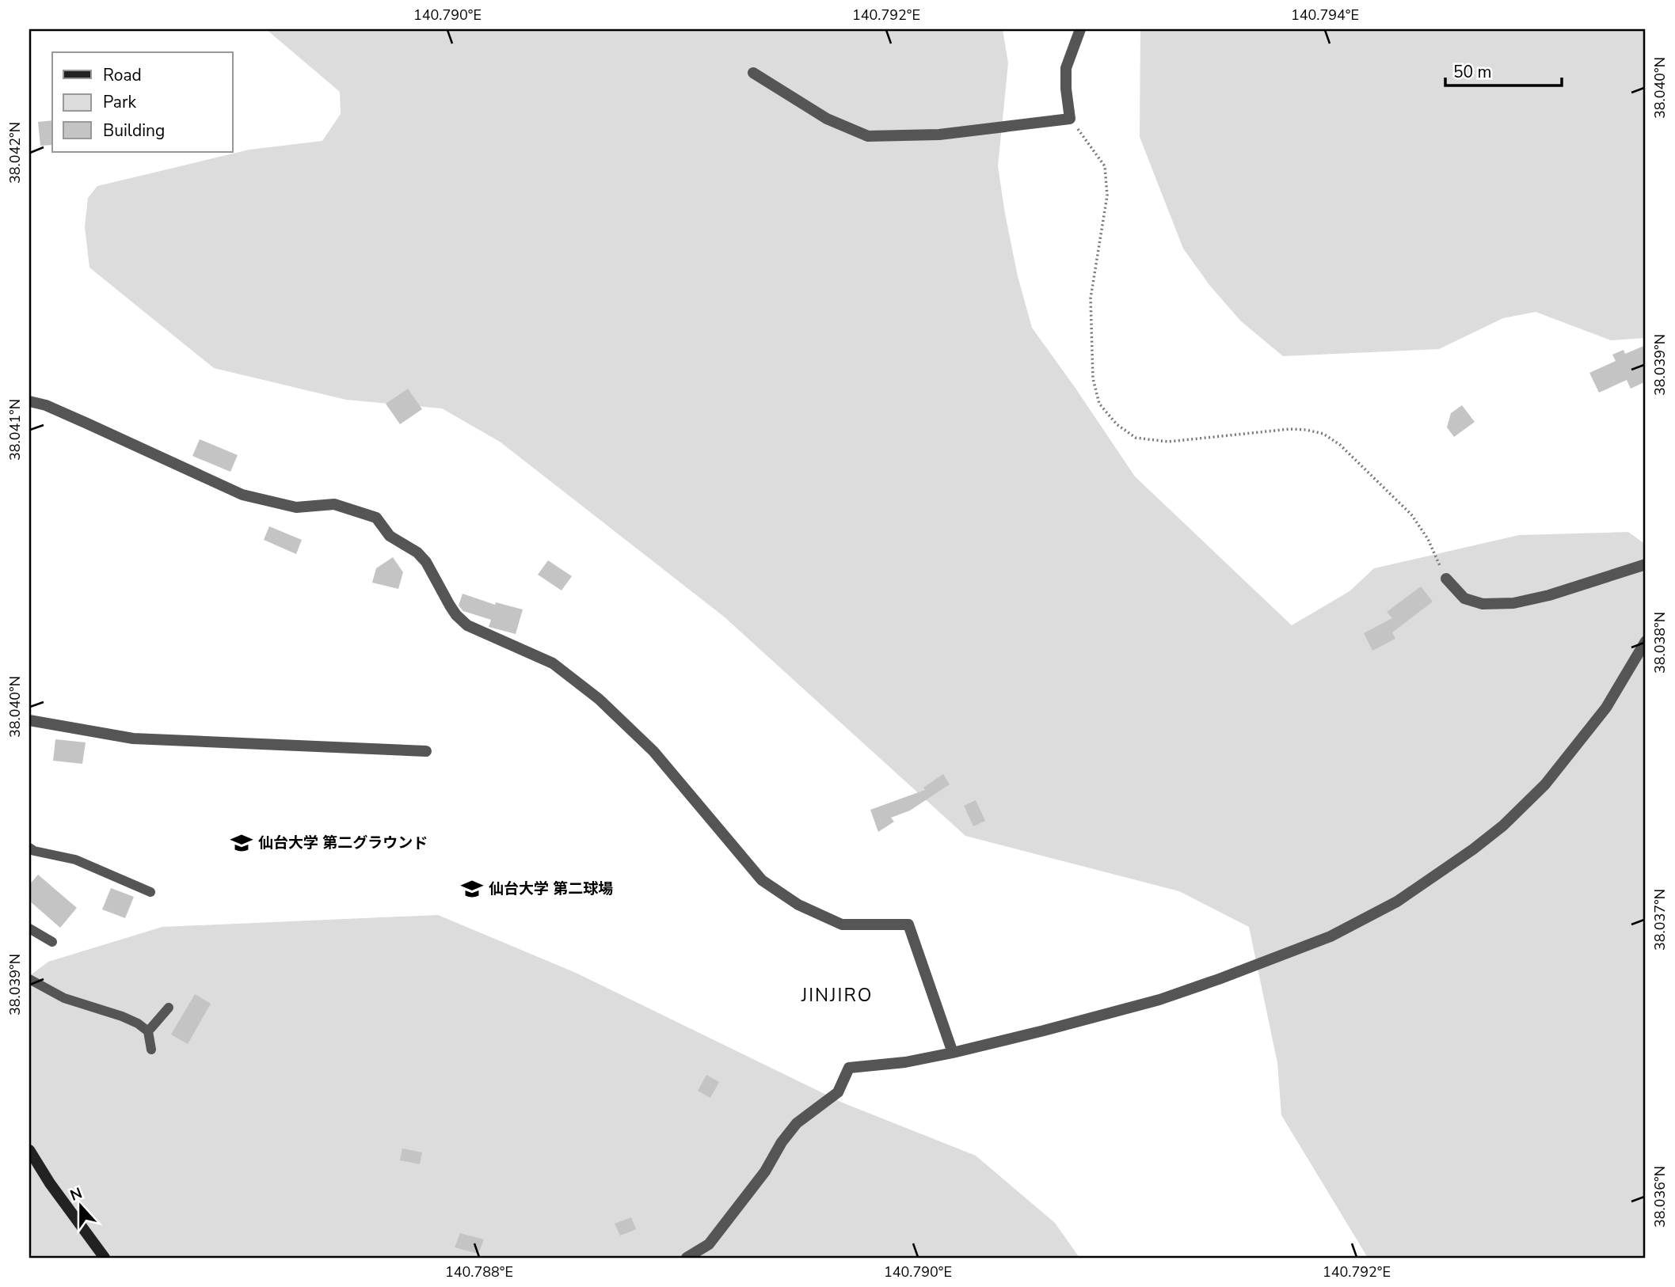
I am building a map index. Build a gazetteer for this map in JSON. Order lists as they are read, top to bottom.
{
  "districts": ["JINJIRO"],
  "places": {
    "school or university": ["仙台大学 第二グラウンド", "仙台大学 第二球場"]
  },
  "legend": ["Road", "Park", "Building"],
  "scale_bar": "50 m",
  "north": "top",
  "coordinates": [
    "140.790°E",
    "140.792°E",
    "140.794°E",
    "38.040°N",
    "38.042°N",
    "38.039°N",
    "38.041°N",
    "38.038°N",
    "38.037°N",
    "38.036°N",
    "140.788°E"
  ]
}
